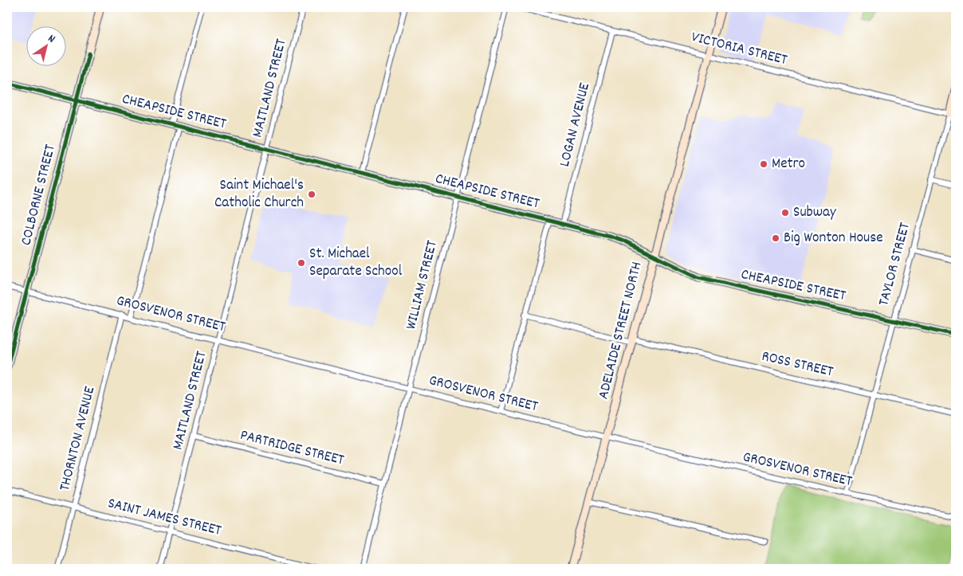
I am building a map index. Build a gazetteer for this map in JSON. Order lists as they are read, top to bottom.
{
  "streets": {
    "street": [
      "VICTORIA STREET",
      "MAITLAND STREET",
      "CHEAPSIDE STREET",
      "LOGAN AVENUE",
      "COLBORNE STREET",
      "TAYLOR STREET",
      "WILLIAM STREET",
      "GROSVENOR STREET",
      "ADELAIDE STREET NORTH",
      "ROSS STREET",
      "THORNTON AVENUE",
      "PARTRIDGE STREET",
      "SAINT JAMES STREET"
    ]
  },
  "crossings": [
    ["VICTORIA STREET", "LOGAN AVENUE"],
    ["VICTORIA STREET", "TAYLOR STREET"],
    ["VICTORIA STREET", "ADELAIDE STREET NORTH"],
    ["MAITLAND STREET", "CHEAPSIDE STREET"],
    ["MAITLAND STREET", "GROSVENOR STREET"],
    ["MAITLAND STREET", "PARTRIDGE STREET"],
    ["MAITLAND STREET", "SAINT JAMES STREET"],
    ["CHEAPSIDE STREET", "LOGAN AVENUE"],
    ["CHEAPSIDE STREET", "COLBORNE STREET"],
    ["CHEAPSIDE STREET", "TAYLOR STREET"],
    ["CHEAPSIDE STREET", "WILLIAM STREET"],
    ["CHEAPSIDE STREET", "ADELAIDE STREET NORTH"],
    ["COLBORNE STREET", "GROSVENOR STREET"],
    ["TAYLOR STREET", "GROSVENOR STREET"],
    ["TAYLOR STREET", "ROSS STREET"],
    ["WILLIAM STREET", "GROSVENOR STREET"],
    ["WILLIAM STREET", "PARTRIDGE STREET"],
    ["GROSVENOR STREET", "ADELAIDE STREET NORTH"],
    ["GROSVENOR STREET", "THORNTON AVENUE"],
    ["ADELAIDE STREET NORTH", "ROSS STREET"],
    ["THORNTON AVENUE", "SAINT JAMES STREET"]
  ],
  "places": [
    "Metro",
    "Saint Michael's Catholic Church",
    "Subway",
    "Big Wonton House",
    "St. Michael Separate School"
  ],
  "north": "top right"
}
